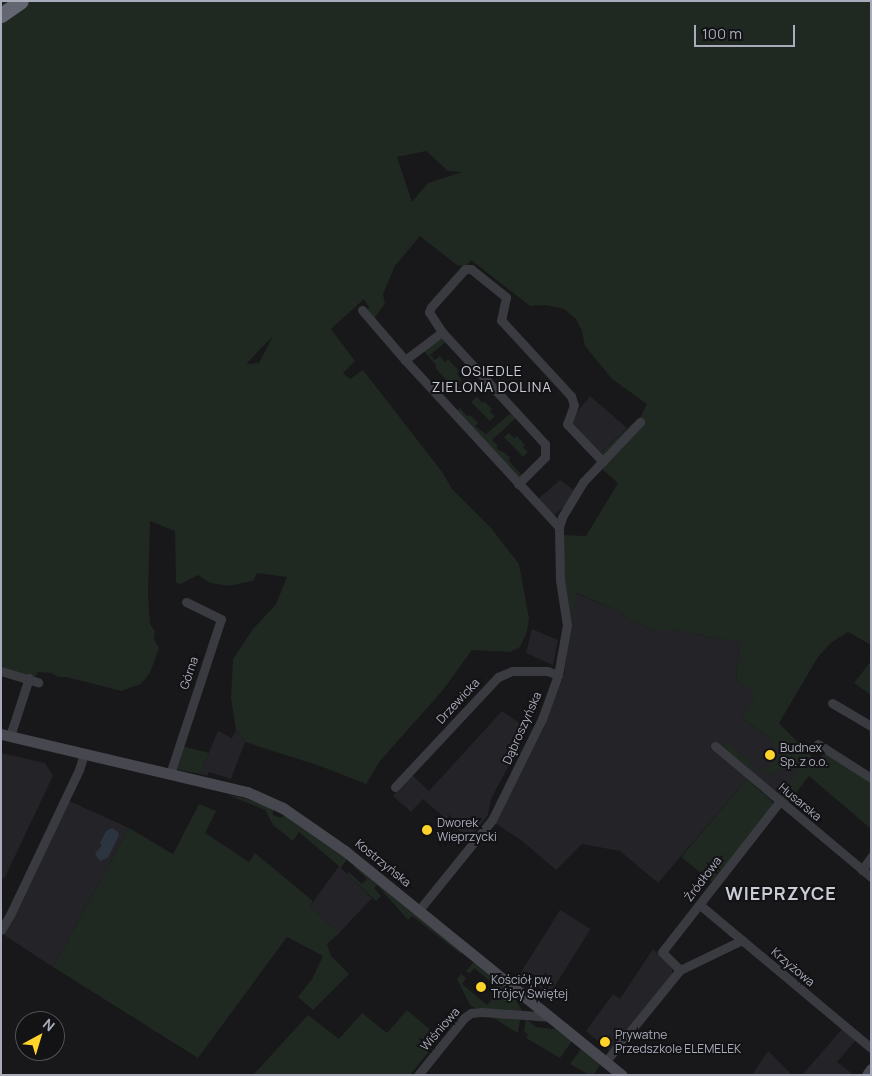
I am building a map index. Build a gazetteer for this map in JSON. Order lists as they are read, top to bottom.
{
  "streets": {
    "main road": ["Kostrzyńska"],
    "street": [
      "Górna",
      "Drzewicka",
      "Dąbroszyńska",
      "Husarska",
      "Źródłowa",
      "Krzyżowa",
      "Wiśniowa"
    ]
  },
  "crossings": [
    ["Górna", "Kostrzyńska"],
    ["Drzewicka", "Dąbroszyńska"],
    ["Dąbroszyńska", "Kostrzyńska"],
    ["Husarska", "Źródłowa"],
    ["Kostrzyńska", "Wiśniowa"],
    ["Źródłowa", "Krzyżowa"]
  ],
  "districts": ["OSIEDLE ZIELONA DOLINA", "WIEPRZYCE"],
  "places": [
    "Budnex Sp. z o.o.",
    "Dworek Wieprzycki",
    "Kościół pw. Trójcy Świętej",
    "Prywatne Przedszkole ELEMELEK"
  ],
  "scale_bar": "100 m",
  "north": "top right"
}
